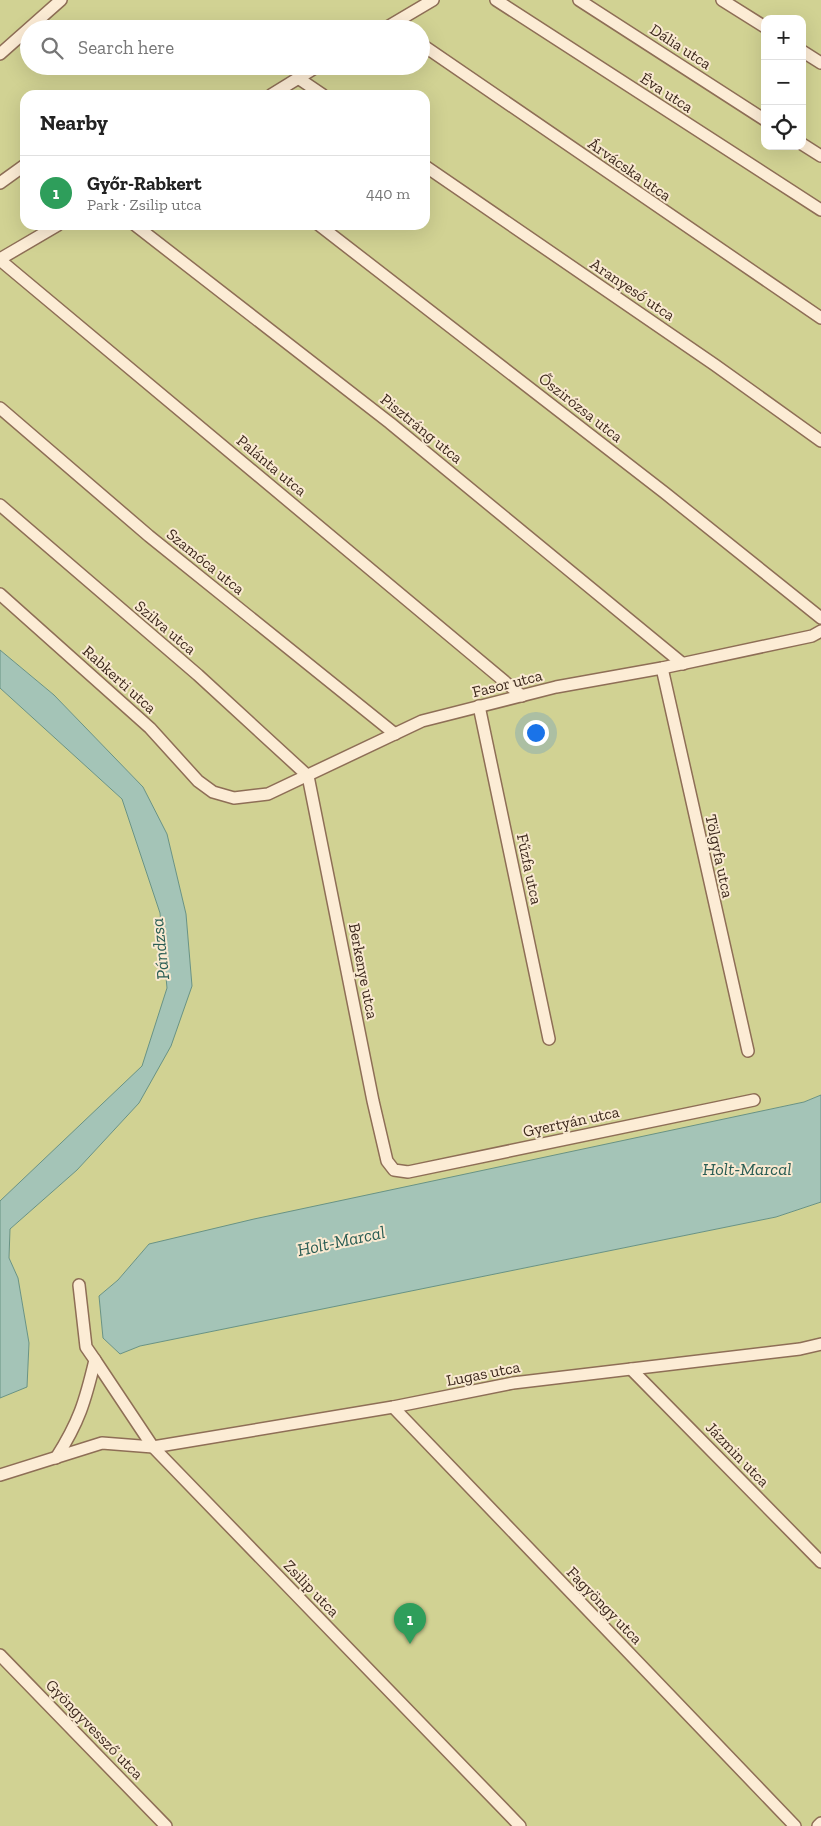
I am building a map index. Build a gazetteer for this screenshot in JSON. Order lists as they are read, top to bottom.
{
  "streets": {
    "street": [
      "Dália utca",
      "Éva utca",
      "Árvácska utca",
      "Aranyeső utca",
      "Őszirózsa utca",
      "Pisztráng utca",
      "Palánta utca",
      "Szamóca utca",
      "Szilva utca",
      "Rabkerti utca",
      "Fasor utca",
      "Tölgyfa utca",
      "Fűzfa utca",
      "Berkenye utca",
      "Gyertyán utca",
      "Lugas utca",
      "Jázmin utca",
      "Zsilip utca",
      "Fagyöngy utca",
      "Gyöngyvessző utca"
    ]
  },
  "crossings": [
    ["Pisztráng utca", "Fasor utca"],
    ["Palánta utca", "Fasor utca"],
    ["Szamóca utca", "Fasor utca"],
    ["Szilva utca", "Fasor utca"],
    ["Szilva utca", "Berkenye utca"],
    ["Rabkerti utca", "Fasor utca"],
    ["Fasor utca", "Tölgyfa utca"],
    ["Fasor utca", "Fűzfa utca"],
    ["Fasor utca", "Berkenye utca"],
    ["Berkenye utca", "Gyertyán utca"],
    ["Lugas utca", "Jázmin utca"],
    ["Lugas utca", "Zsilip utca"],
    ["Lugas utca", "Fagyöngy utca"]
  ],
  "water": ["Pándzsa", "Holt-Marcal"],
  "page": {
    "map_buttons": ["+", "−"],
    "search": "Search here",
    "heading": "Nearby",
    "list": [
      {
        "mark": "1",
        "name": "Győr-Rabkert",
        "note": "Park · Zsilip utca",
        "value": "440 m"
      }
    ],
    "pins": "1"
  }
}
